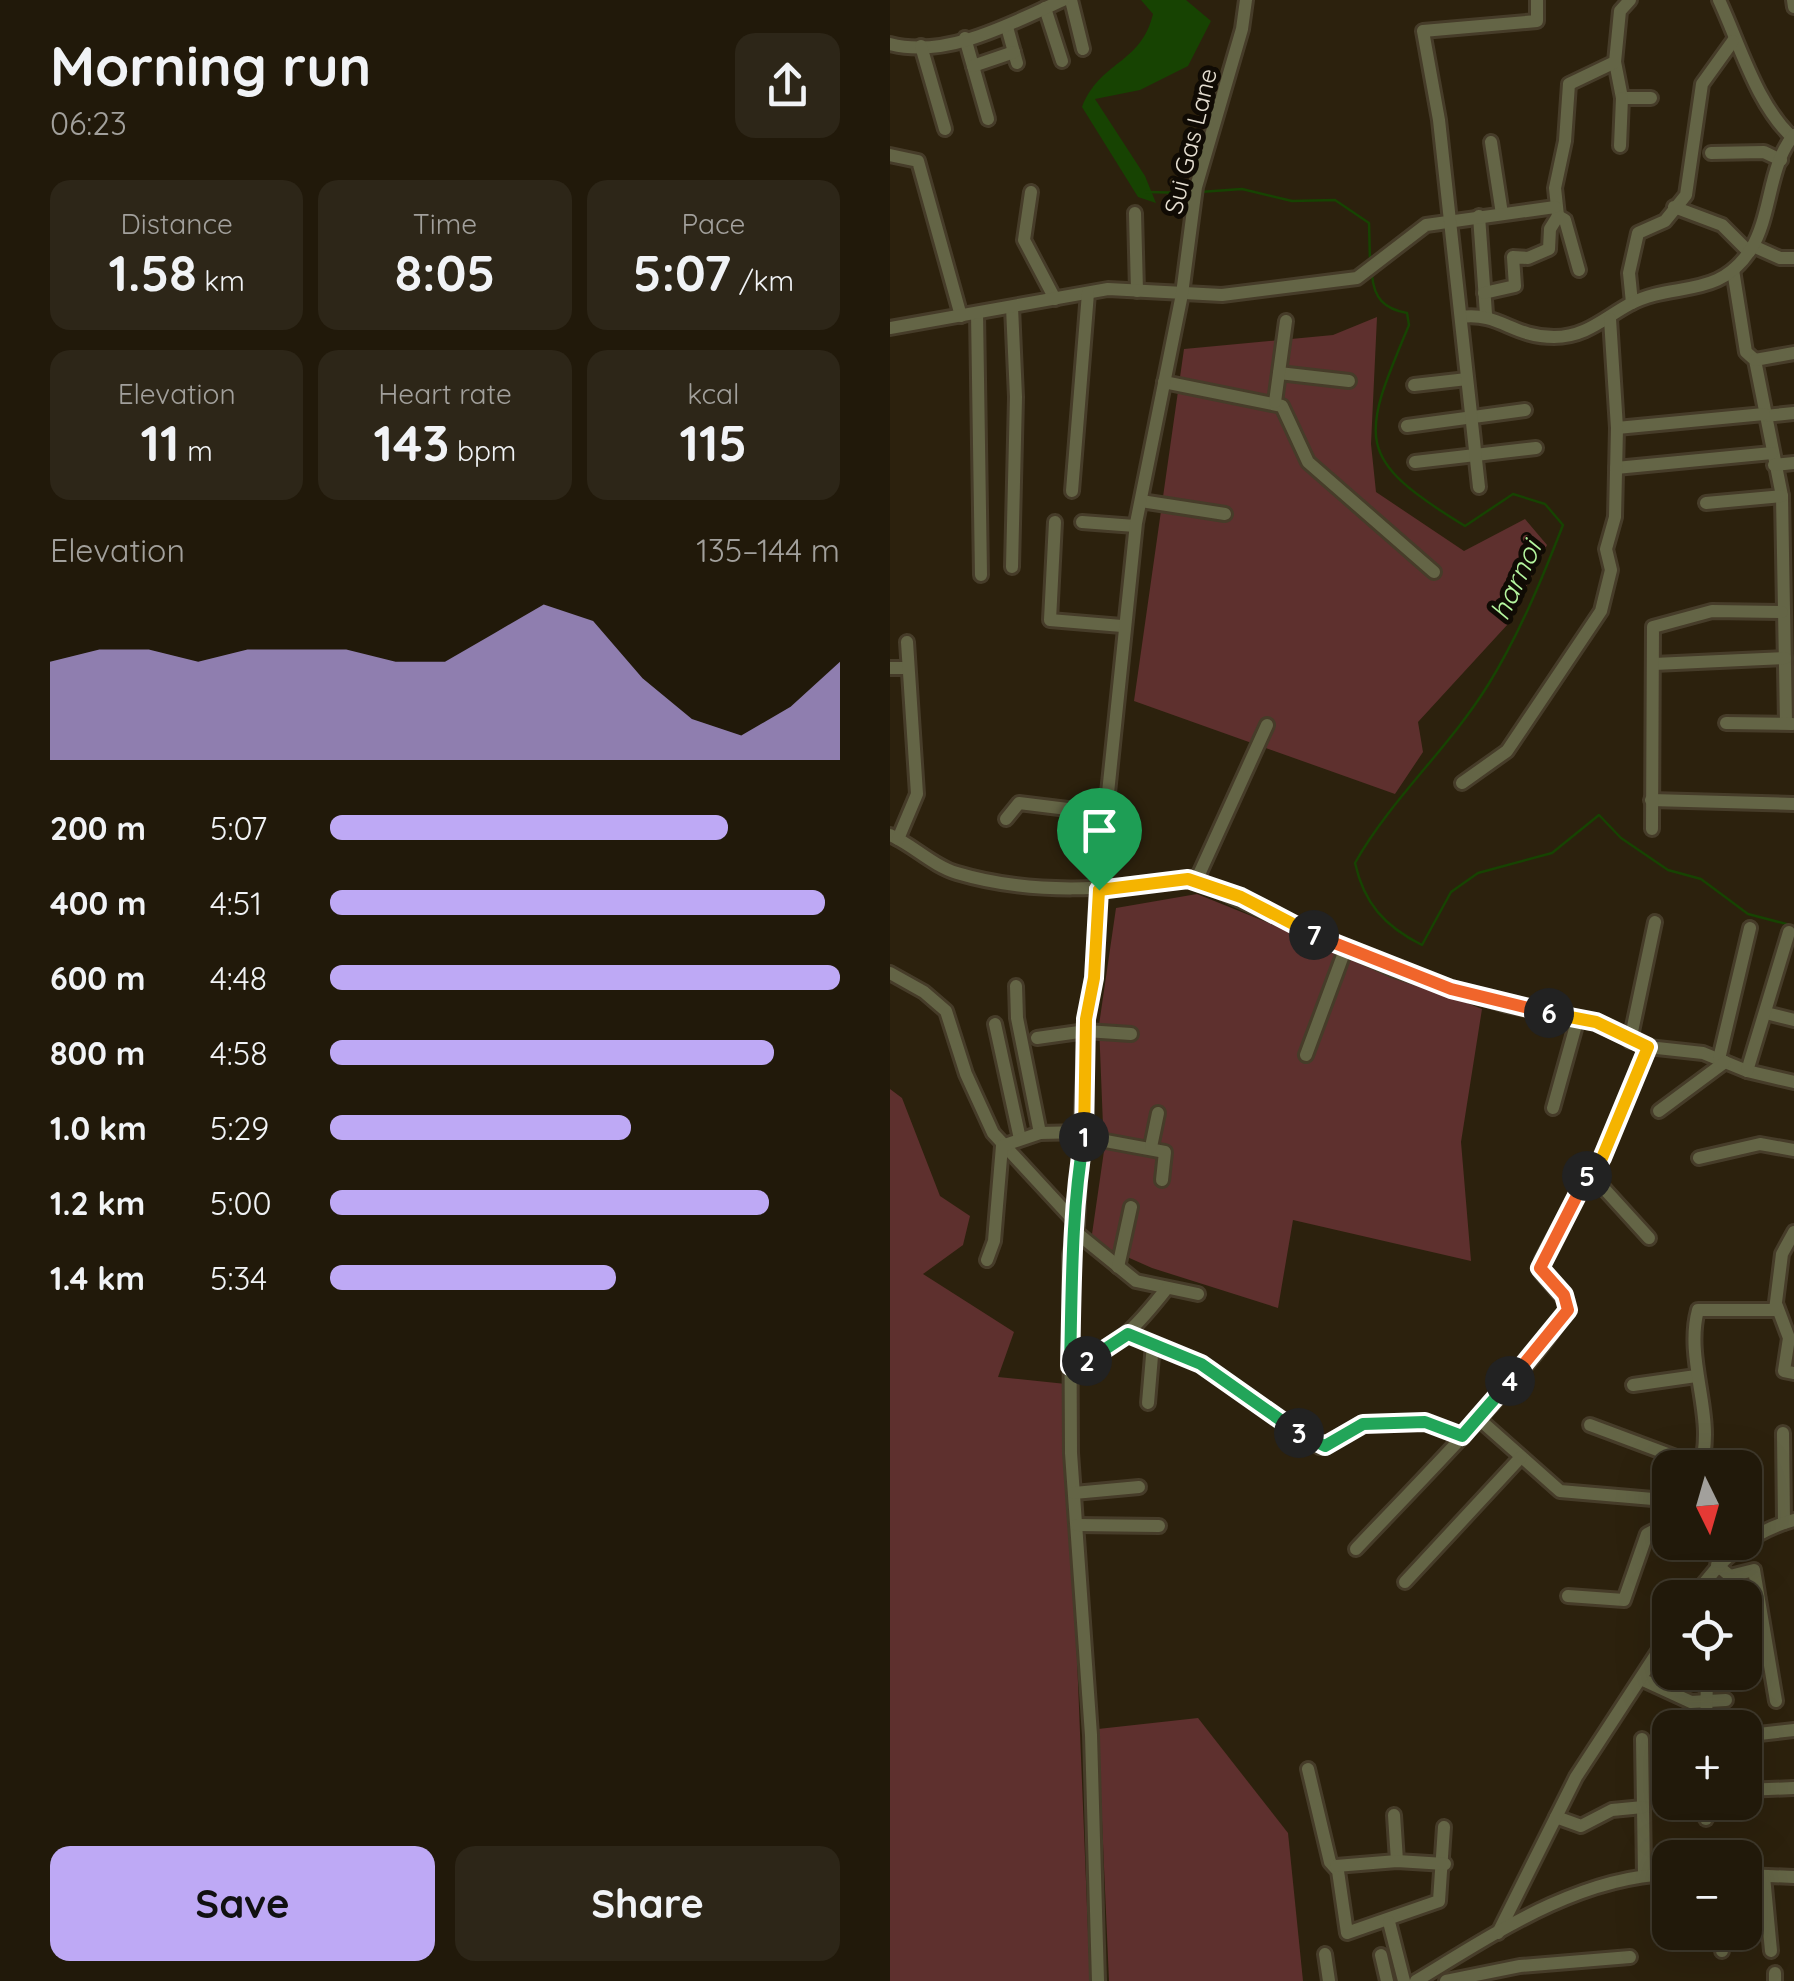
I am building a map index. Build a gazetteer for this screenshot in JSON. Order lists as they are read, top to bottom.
{
  "streets": {
    "street": ["Sui Gas Lane"]
  },
  "water": ["harnoi"],
  "north": "bottom",
  "page": {
    "heading": ["Morning run", "06:23"],
    "stats": [
      ["Distance", "1.58 km"],
      ["Time", "8:05"],
      ["Pace", "5:07 /km"],
      ["Elevation", "11 m"],
      ["Heart rate", "143 bpm"],
      ["kcal", "115"]
    ],
    "chart": ["Elevation", "135–144 m"],
    "list": [
      {
        "name": "200 m",
        "note": "5:07"
      },
      {
        "name": "400 m",
        "note": "4:51"
      },
      {
        "name": "600 m",
        "note": "4:48"
      },
      {
        "name": "800 m",
        "note": "4:58"
      },
      {
        "name": "1.0 km",
        "note": "5:29"
      },
      {
        "name": "1.2 km",
        "note": "5:00"
      },
      {
        "name": "1.4 km",
        "note": "5:34"
      }
    ],
    "pins": [
      "7",
      "6",
      "1",
      "5",
      "2",
      "4",
      "3"
    ],
    "map_buttons": ["+", "−"],
    "buttons": ["Save", "Share"]
  }
}
